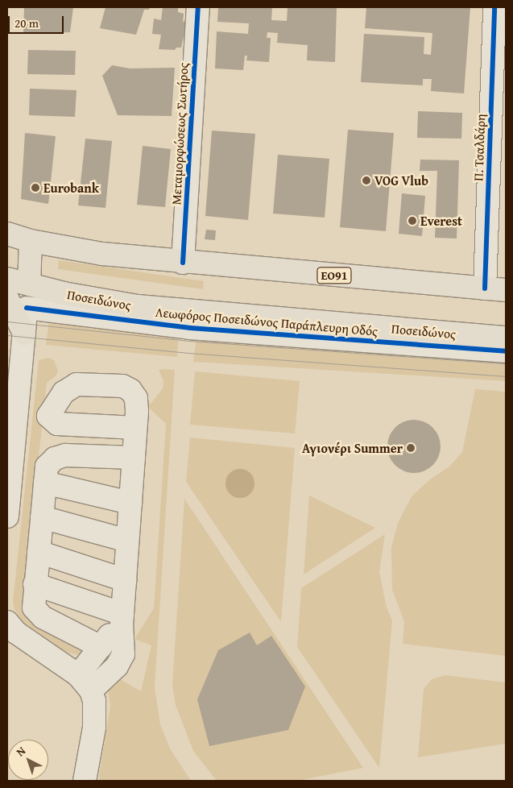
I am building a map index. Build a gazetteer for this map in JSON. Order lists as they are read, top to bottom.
{
  "streets": {
    "highway": ["ΕΟ91", "Ποσειδώνος"],
    "street": ["Μεταμορφώσεως Σωτήρος", "Π. Τσαλδάρη", "Λεωφόρος Ποσειδώνος Παράπλευρη Οδός"]
  },
  "crossings": [
    ["Μεταμορφώσεως Σωτήρος", "ΕΟ91"],
    ["Π. Τσαλδάρη", "ΕΟ91"]
  ],
  "places": [
    "VOG Vlub",
    "Eurobank",
    "Everest",
    "Αγιονέρι Summer"
  ],
  "scale_bar": "20 m",
  "north": "top left"
}
